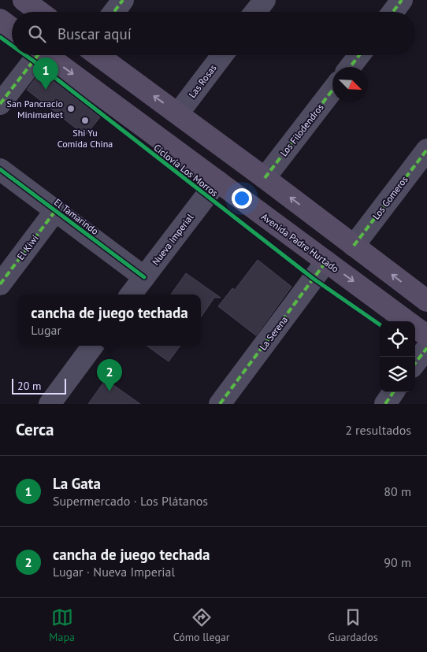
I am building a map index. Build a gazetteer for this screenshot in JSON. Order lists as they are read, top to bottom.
{
  "streets": {
    "main road": ["Avenida Padre Hurtado"],
    "street": [
      "Las Rosas",
      "Los Filodendros",
      "Los Gomeros",
      "El Tamarindo",
      "Nueva Imperial",
      "El Kiwi",
      "La Serena"
    ],
    "cycle path": ["Ciclovía Los Morros"]
  },
  "crossings": [
    ["El Tamarindo", "Nueva Imperial"],
    ["El Tamarindo", "El Kiwi"],
    ["Nueva Imperial", "Avenida Padre Hurtado"],
    ["Avenida Padre Hurtado", "La Serena"]
  ],
  "places": ["San Pancracio Minimarket", "Shi Yu Comida China"],
  "scale_bar": "20 m",
  "north": "bottom right",
  "page": {
    "search": "Buscar aquí",
    "pins": ["1", "2"],
    "popup": ["cancha de juego techada", "Lugar"],
    "scale": "20 m",
    "heading": ["Cerca", "2 resultados"],
    "list": [
      {
        "mark": "1",
        "name": "La Gata",
        "note": "Supermercado · Los Plátanos",
        "value": "80 m"
      },
      {
        "mark": "2",
        "name": "cancha de juego techada",
        "note": "Lugar · Nueva Imperial",
        "value": "90 m"
      }
    ],
    "nav": ["Mapa", "Cómo llegar", "Guardados"]
  }
}
